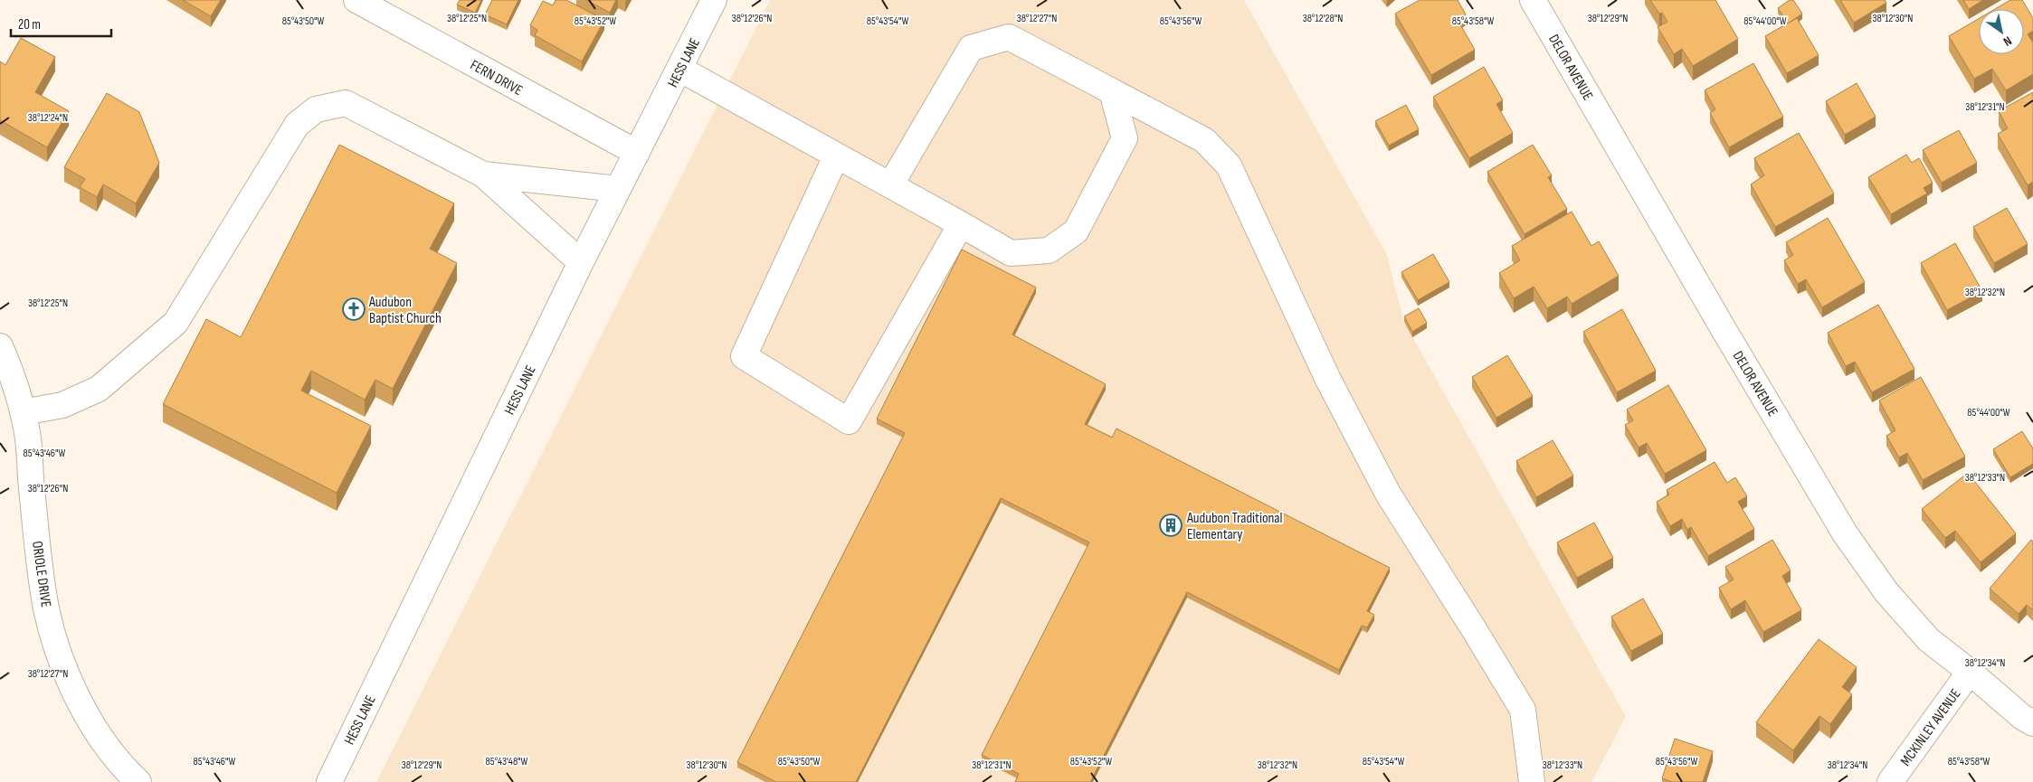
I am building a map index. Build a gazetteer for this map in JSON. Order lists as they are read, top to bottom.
{
  "streets": {
    "street": [
      "HESS LANE",
      "DELOR AVENUE",
      "FERN DRIVE",
      "ORIOLE DRIVE",
      "MCKINLEY AVENUE"
    ]
  },
  "crossings": [
    ["HESS LANE", "FERN DRIVE"],
    ["DELOR AVENUE", "MCKINLEY AVENUE"]
  ],
  "places": {
    "church": ["Audubon Baptist Church"],
    "building": ["Audubon Traditional Elementary"]
  },
  "scale_bar": "20 m",
  "north": "bottom right",
  "coordinates": [
    "38°12'29\"N",
    "38°12'30\"N",
    "38°12'25\"N",
    "38°12'26\"N",
    "38°12'27\"N",
    "38°12'28\"N",
    "85°43'50\"W",
    "85°43'52\"W",
    "85°43'54\"W",
    "85°43'56\"W",
    "85°44'00\"W",
    "85°43'58\"W",
    "38°12'31\"N",
    "38°12'24\"N",
    "38°12'32\"N",
    "85°43'46\"W",
    "38°12'33\"N",
    "38°12'34\"N",
    "85°43'48\"W"
  ]
}
